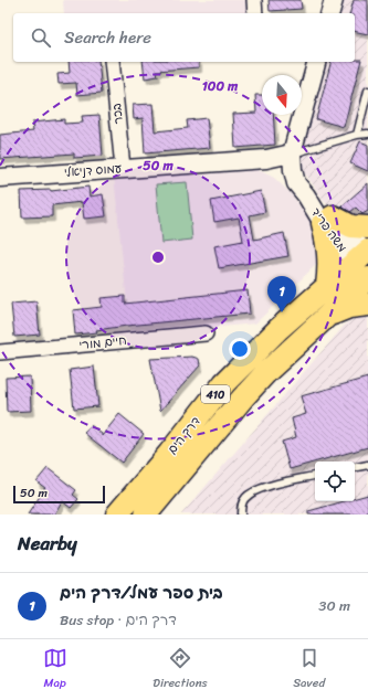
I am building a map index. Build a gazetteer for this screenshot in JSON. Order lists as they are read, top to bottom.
{
  "streets": {
    "main road": ["410", "דרך הים"],
    "street": [
      "בכר",
      "עמוס דניאלי",
      "משה פריד",
      "חיים מורי"
    ]
  },
  "crossings": [
    ["בכר", "עמוס דניאלי"],
    ["עמוס דניאלי", "משה פריד"],
    ["משה פריד", "דרך הים"]
  ],
  "scale_bar": "50 m",
  "north": "bottom",
  "page": {
    "search": "Search here",
    "pins": "1",
    "scale": "50 m",
    "heading": "Nearby",
    "list": [
      {
        "mark": "1",
        "name": "בית ספר עמל/דרך הים",
        "note": "Bus stop · דרך הים",
        "value": "30 m"
      }
    ],
    "nav": ["Map", "Directions", "Saved"]
  },
  "rings": ["100 m", "50 m"]
}
